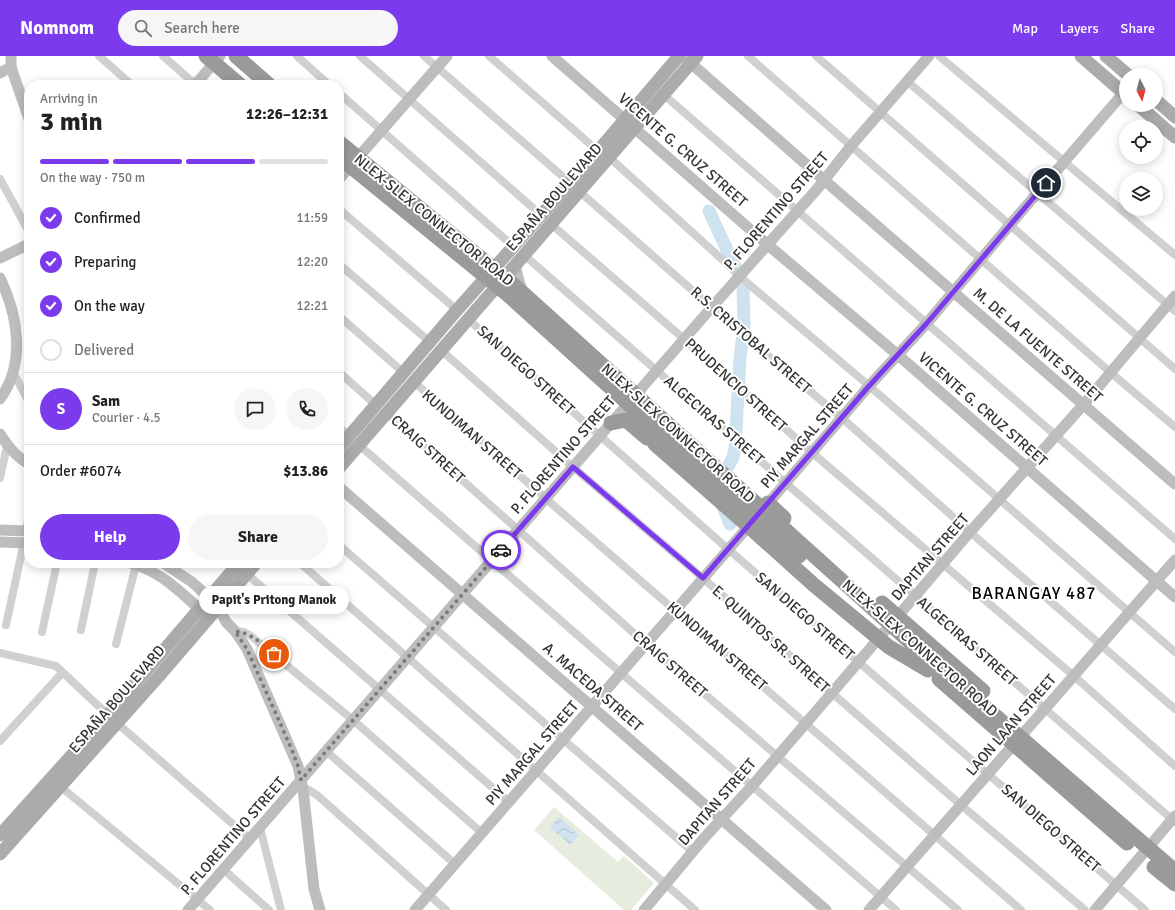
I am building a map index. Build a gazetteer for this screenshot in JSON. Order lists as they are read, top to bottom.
{
  "streets": {
    "highway": ["NLEX-SLEX CONNECTOR ROAD"],
    "main road": ["ESPAÑA BOULEVARD"],
    "street": [
      "VICENTE G. CRUZ STREET",
      "P. FLORENTINO STREET",
      "R.S. CRISTOBAL STREET",
      "M. DE LA FUENTE STREET",
      "SAN DIEGO STREET",
      "PRUDENCIO STREET",
      "ALGECIRAS STREET",
      "KUNDIMAN STREET",
      "PIY MARGAL STREET",
      "CRAIG STREET",
      "DAPITAN STREET",
      "E. QUINTOS SR. STREET",
      "A. MACEDA STREET",
      "LAON LAAN STREET"
    ]
  },
  "crossings": [
    ["VICENTE G. CRUZ STREET", "ESPAÑA BOULEVARD"],
    ["VICENTE G. CRUZ STREET", "P. FLORENTINO STREET"],
    ["VICENTE G. CRUZ STREET", "PIY MARGAL STREET"],
    ["VICENTE G. CRUZ STREET", "DAPITAN STREET"],
    ["VICENTE G. CRUZ STREET", "LAON LAAN STREET"],
    ["ESPAÑA BOULEVARD", "R.S. CRISTOBAL STREET"],
    ["ESPAÑA BOULEVARD", "M. DE LA FUENTE STREET"],
    ["ESPAÑA BOULEVARD", "SAN DIEGO STREET"],
    ["ESPAÑA BOULEVARD", "PRUDENCIO STREET"],
    ["ESPAÑA BOULEVARD", "ALGECIRAS STREET"],
    ["ESPAÑA BOULEVARD", "KUNDIMAN STREET"],
    ["ESPAÑA BOULEVARD", "CRAIG STREET"],
    ["ESPAÑA BOULEVARD", "E. QUINTOS SR. STREET"],
    ["P. FLORENTINO STREET", "R.S. CRISTOBAL STREET"],
    ["P. FLORENTINO STREET", "M. DE LA FUENTE STREET"],
    ["P. FLORENTINO STREET", "SAN DIEGO STREET"],
    ["P. FLORENTINO STREET", "PRUDENCIO STREET"],
    ["P. FLORENTINO STREET", "ALGECIRAS STREET"],
    ["P. FLORENTINO STREET", "KUNDIMAN STREET"],
    ["P. FLORENTINO STREET", "CRAIG STREET"],
    ["P. FLORENTINO STREET", "E. QUINTOS SR. STREET"],
    ["P. FLORENTINO STREET", "A. MACEDA STREET"],
    ["R.S. CRISTOBAL STREET", "PIY MARGAL STREET"],
    ["R.S. CRISTOBAL STREET", "DAPITAN STREET"],
    ["R.S. CRISTOBAL STREET", "LAON LAAN STREET"],
    ["M. DE LA FUENTE STREET", "PIY MARGAL STREET"],
    ["M. DE LA FUENTE STREET", "DAPITAN STREET"],
    ["SAN DIEGO STREET", "PIY MARGAL STREET"],
    ["SAN DIEGO STREET", "DAPITAN STREET"],
    ["SAN DIEGO STREET", "LAON LAAN STREET"],
    ["PRUDENCIO STREET", "PIY MARGAL STREET"],
    ["PRUDENCIO STREET", "DAPITAN STREET"],
    ["PRUDENCIO STREET", "LAON LAAN STREET"],
    ["ALGECIRAS STREET", "PIY MARGAL STREET"],
    ["ALGECIRAS STREET", "DAPITAN STREET"],
    ["ALGECIRAS STREET", "LAON LAAN STREET"],
    ["KUNDIMAN STREET", "PIY MARGAL STREET"],
    ["KUNDIMAN STREET", "DAPITAN STREET"],
    ["KUNDIMAN STREET", "LAON LAAN STREET"],
    ["PIY MARGAL STREET", "CRAIG STREET"],
    ["PIY MARGAL STREET", "E. QUINTOS SR. STREET"],
    ["PIY MARGAL STREET", "A. MACEDA STREET"],
    ["CRAIG STREET", "DAPITAN STREET"],
    ["CRAIG STREET", "LAON LAAN STREET"],
    ["DAPITAN STREET", "E. QUINTOS SR. STREET"],
    ["DAPITAN STREET", "A. MACEDA STREET"],
    ["E. QUINTOS SR. STREET", "LAON LAAN STREET"]
  ],
  "districts": ["BARANGAY 487"],
  "places": ["Papit's Pritong Manok"],
  "north": "bottom",
  "page": {
    "header": "Nomnom",
    "search": "Search here",
    "nav": ["Map", "Layers", "Share"],
    "heading": ["3 min", "Arriving in", "12:26–12:31"],
    "panel": [
      "Sam",
      "Courier · 4.5",
      "Order #6074",
      "$13.86"
    ],
    "bar": "On the way · 750 m",
    "list": [
      ["Confirmed", "11:59"],
      ["Preparing", "12:20"],
      ["On the way", "12:21"],
      "Delivered"
    ],
    "round": "S",
    "buttons": ["Help", "Share"],
    "bubble": "Papit's Pritong Manok"
  }
}
